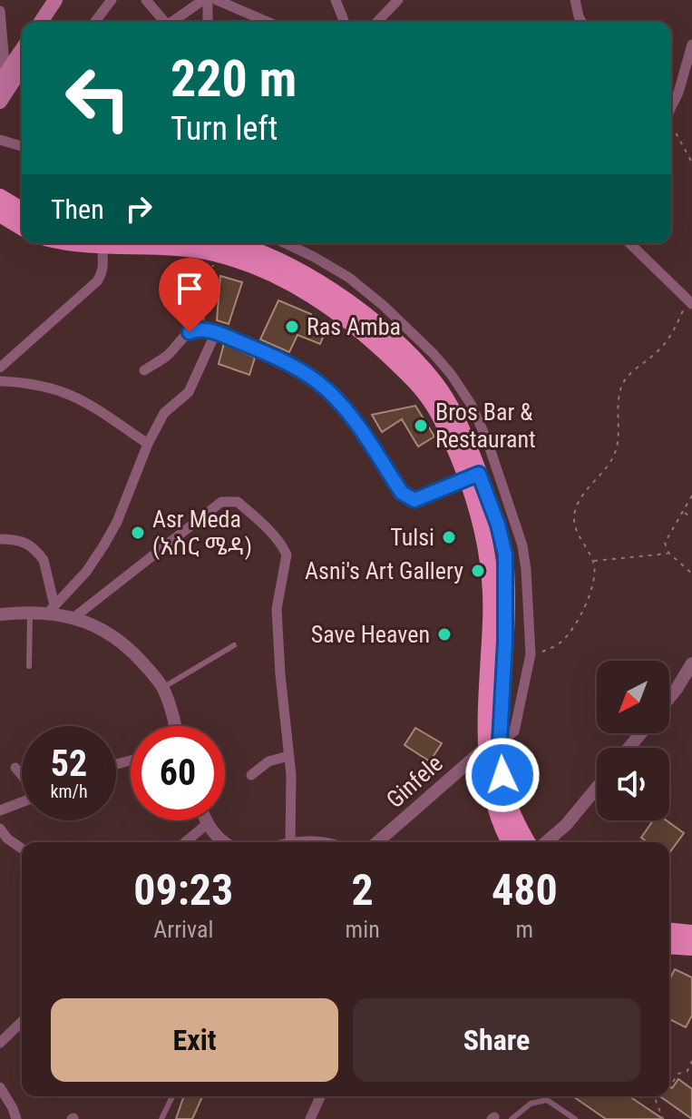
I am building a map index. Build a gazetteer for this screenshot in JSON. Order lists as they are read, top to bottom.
{
  "streets": {
    "street": ["Ginfele"]
  },
  "places": [
    "Ras Amba",
    "Bros Bar & Restaurant",
    "Asr Meda (አስር ሜዳ)",
    "Tulsi",
    "Asni's Art Gallery",
    "Save Heaven"
  ],
  "north": "bottom left",
  "page": {
    "turn": ["220 m", "Turn left"],
    "then": "Then",
    "speed": "52 km/h",
    "limit": "60",
    "eta": [
      "09:23",
      "Arrival",
      "2",
      "min",
      "480",
      "m"
    ],
    "buttons": ["Exit", "Share"]
  }
}
